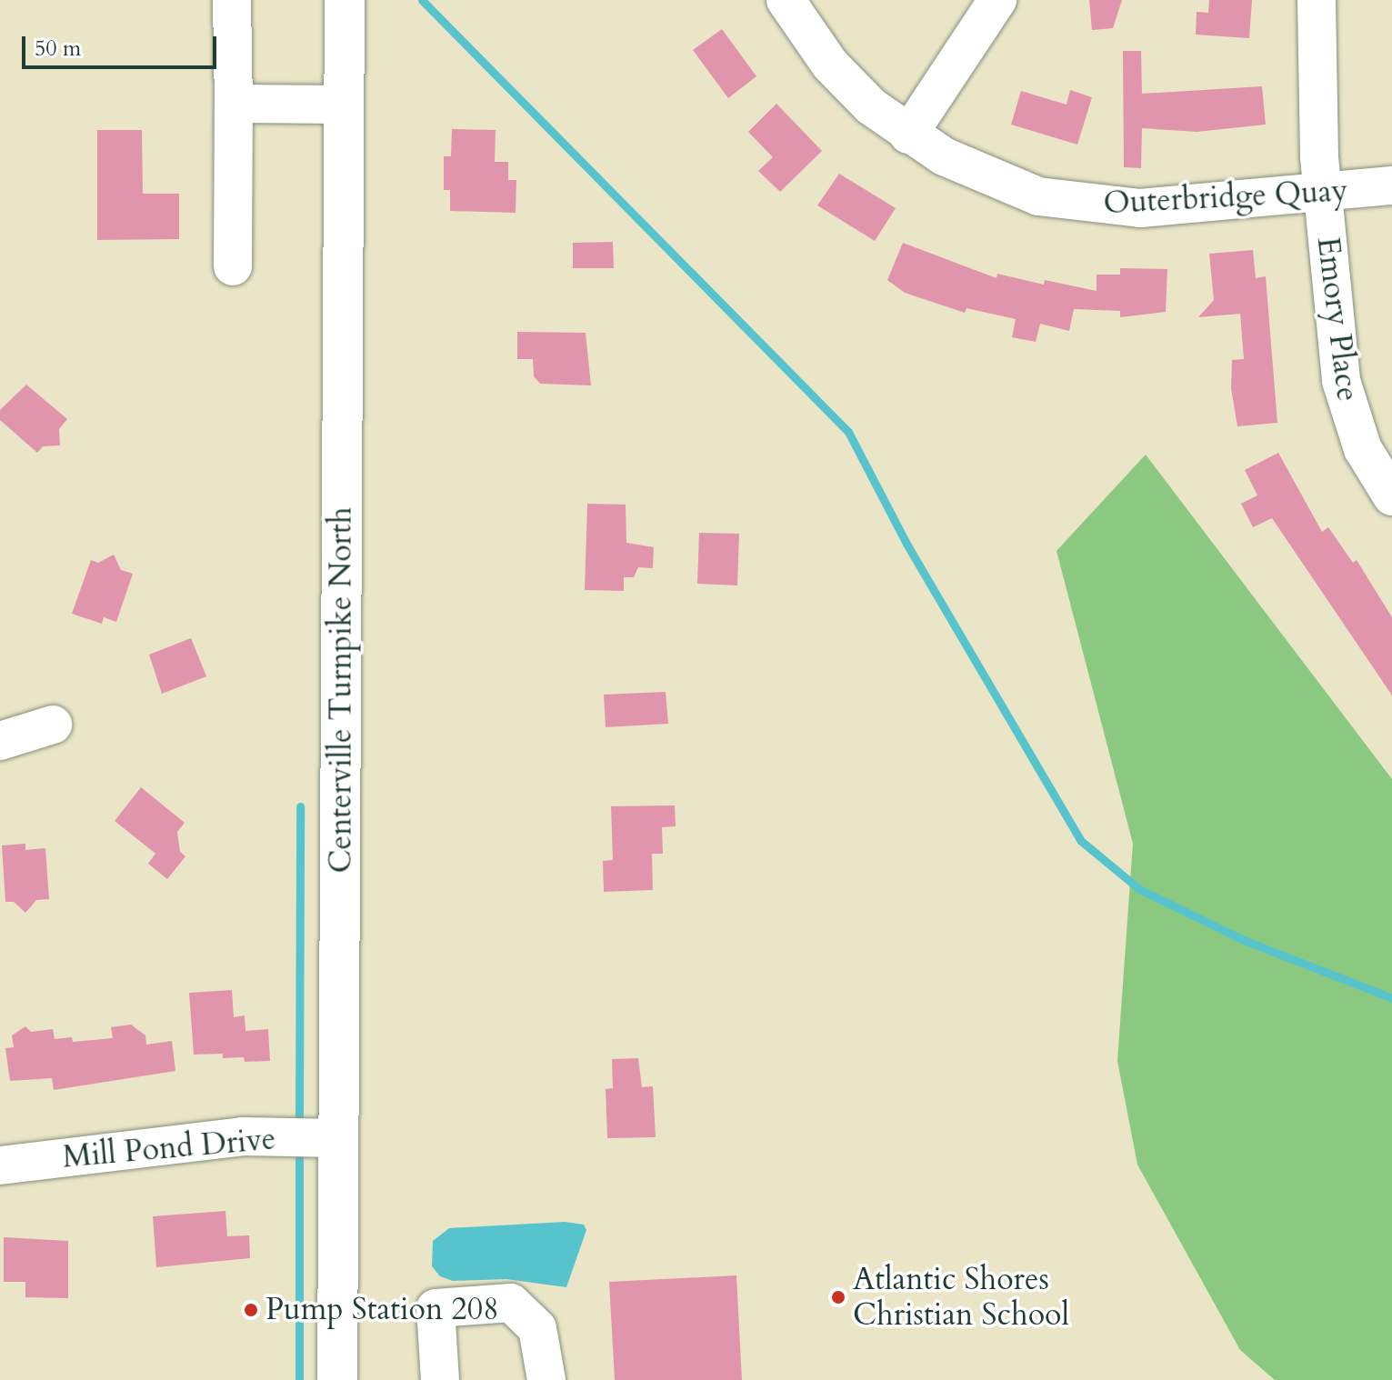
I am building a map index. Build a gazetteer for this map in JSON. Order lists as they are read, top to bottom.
{
  "streets": {
    "main road": ["Centerville Turnpike North"],
    "street": ["Outerbridge Quay", "Emory Place", "Mill Pond Drive"]
  },
  "crossings": [
    ["Outerbridge Quay", "Emory Place"],
    ["Centerville Turnpike North", "Mill Pond Drive"]
  ],
  "places": ["Atlantic Shores Christian School", "Pump Station 208"],
  "scale_bar": "50 m"
}
